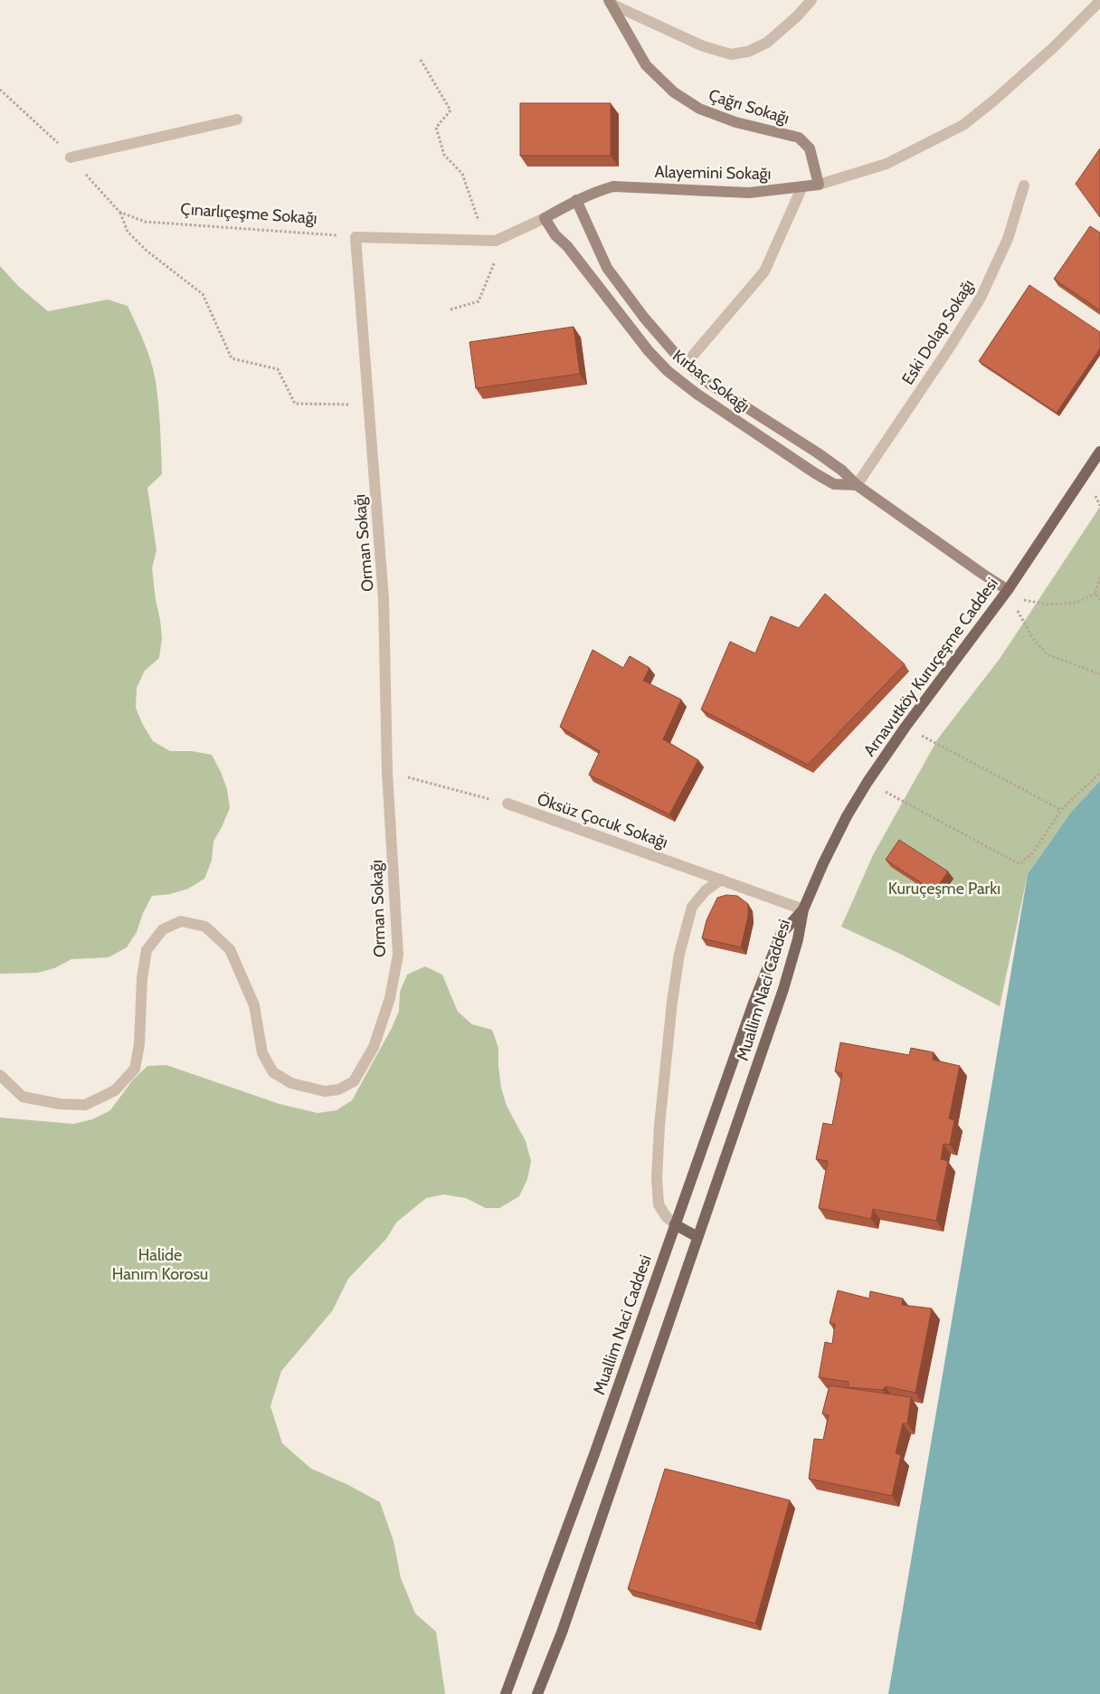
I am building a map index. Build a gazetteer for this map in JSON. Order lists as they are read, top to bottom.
{
  "streets": {
    "main road": ["Arnavutköy Kuruçeşme Caddesi", "Muallim Naci Caddesi"],
    "street": [
      "Çağrı Sokağı",
      "Alayemini Sokağı",
      "Eski Dolap Sokağı",
      "Kırbaç Sokağı",
      "Orman Sokağı",
      "Öksüz Çocuk Sokağı"
    ],
    "path": ["Çınarlıçeşme Sokağı"]
  },
  "crossings": [
    ["Çağrı Sokağı", "Alayemini Sokağı"],
    ["Alayemini Sokağı", "Kırbaç Sokağı"],
    ["Çınarlıçeşme Sokağı", "Orman Sokağı"],
    ["Eski Dolap Sokağı", "Kırbaç Sokağı"],
    ["Kırbaç Sokağı", "Arnavutköy Kuruçeşme Caddesi"],
    ["Arnavutköy Kuruçeşme Caddesi", "Öksüz Çocuk Sokağı"],
    ["Arnavutköy Kuruçeşme Caddesi", "Muallim Naci Caddesi"],
    ["Öksüz Çocuk Sokağı", "Muallim Naci Caddesi"]
  ],
  "parks": ["Kuruçeşme Parkı", "Halide Hanım Korosu"]
}
